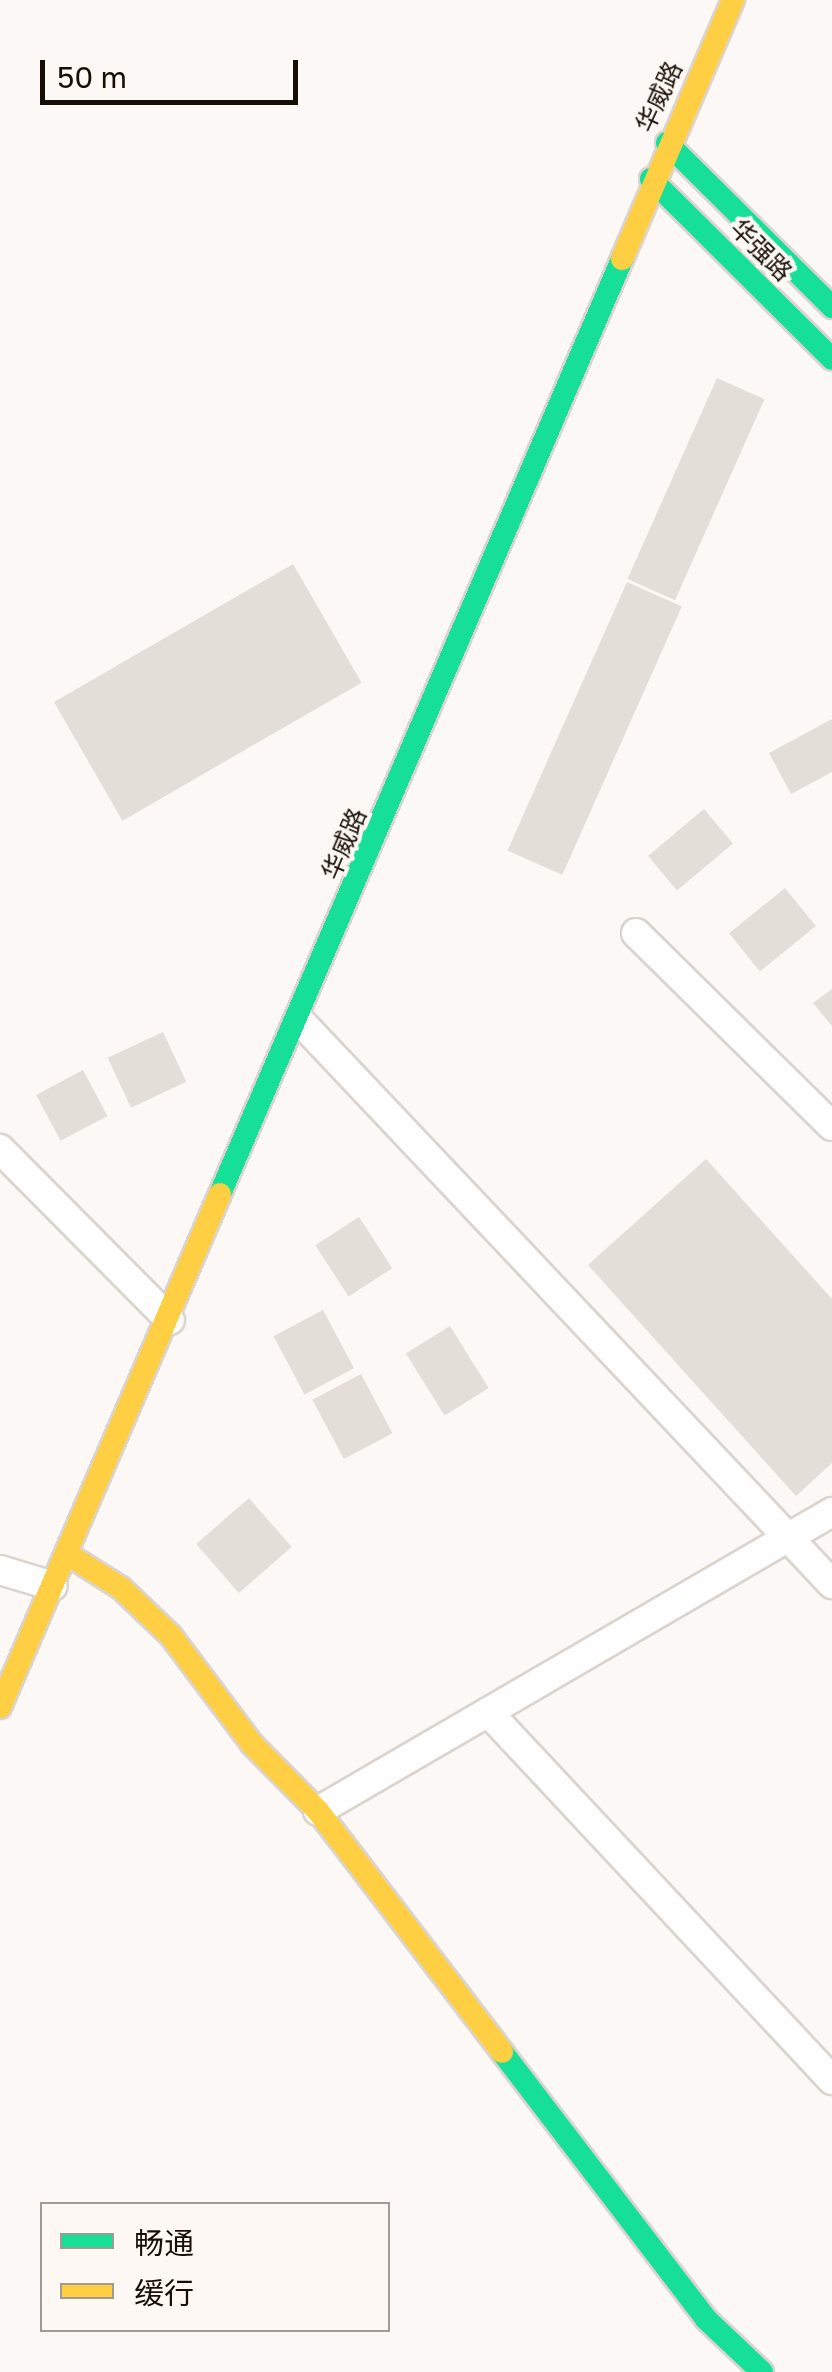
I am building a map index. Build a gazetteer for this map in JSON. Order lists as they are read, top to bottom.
{
  "streets": {
    "main road": ["华威路", "华强路"]
  },
  "crossings": [
    ["华威路", "华强路"]
  ],
  "legend": ["畅通", "缓行"],
  "scale_bar": "50 m"
}
